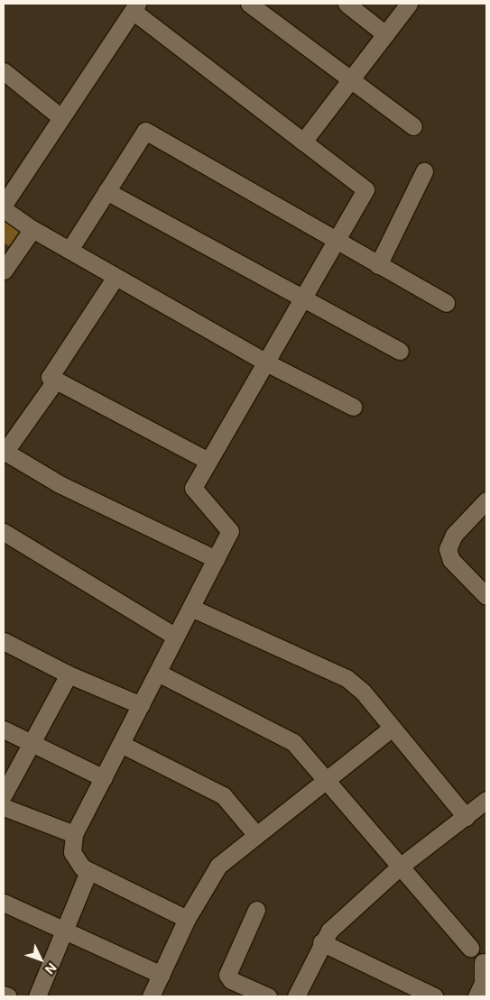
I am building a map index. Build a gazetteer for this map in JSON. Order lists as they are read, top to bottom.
{
  "north": "bottom right"
}
